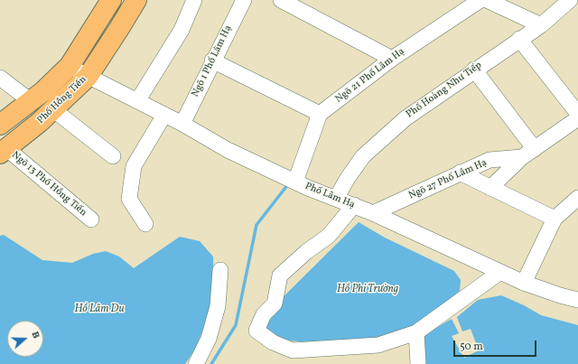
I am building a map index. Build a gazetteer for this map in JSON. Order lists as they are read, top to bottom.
{
  "streets": {
    "main road": ["Phố Hồng Tiến"],
    "street": [
      "Ngõ 1 Phố Lâm Hạ",
      "Ngõ 21 Phố Lâm Hạ",
      "Phố Hoàng Như Tiếp",
      "Ngõ 27 Phố Lâm Hạ",
      "Ngõ 13 Phố Hồng Tiến",
      "Phố Lâm Hạ"
    ]
  },
  "crossings": [
    ["Ngõ 1 Phố Lâm Hạ", "Phố Lâm Hạ"],
    ["Phố Hoàng Như Tiếp", "Phố Lâm Hạ"],
    ["Phố Hồng Tiến", "Ngõ 13 Phố Hồng Tiến"],
    ["Phố Hồng Tiến", "Phố Lâm Hạ"],
    ["Ngõ 27 Phố Lâm Hạ", "Phố Lâm Hạ"]
  ],
  "water": ["Hồ Phi Trường", "Hồ Lâm Du"],
  "scale_bar": "50 m",
  "north": "right"
}
